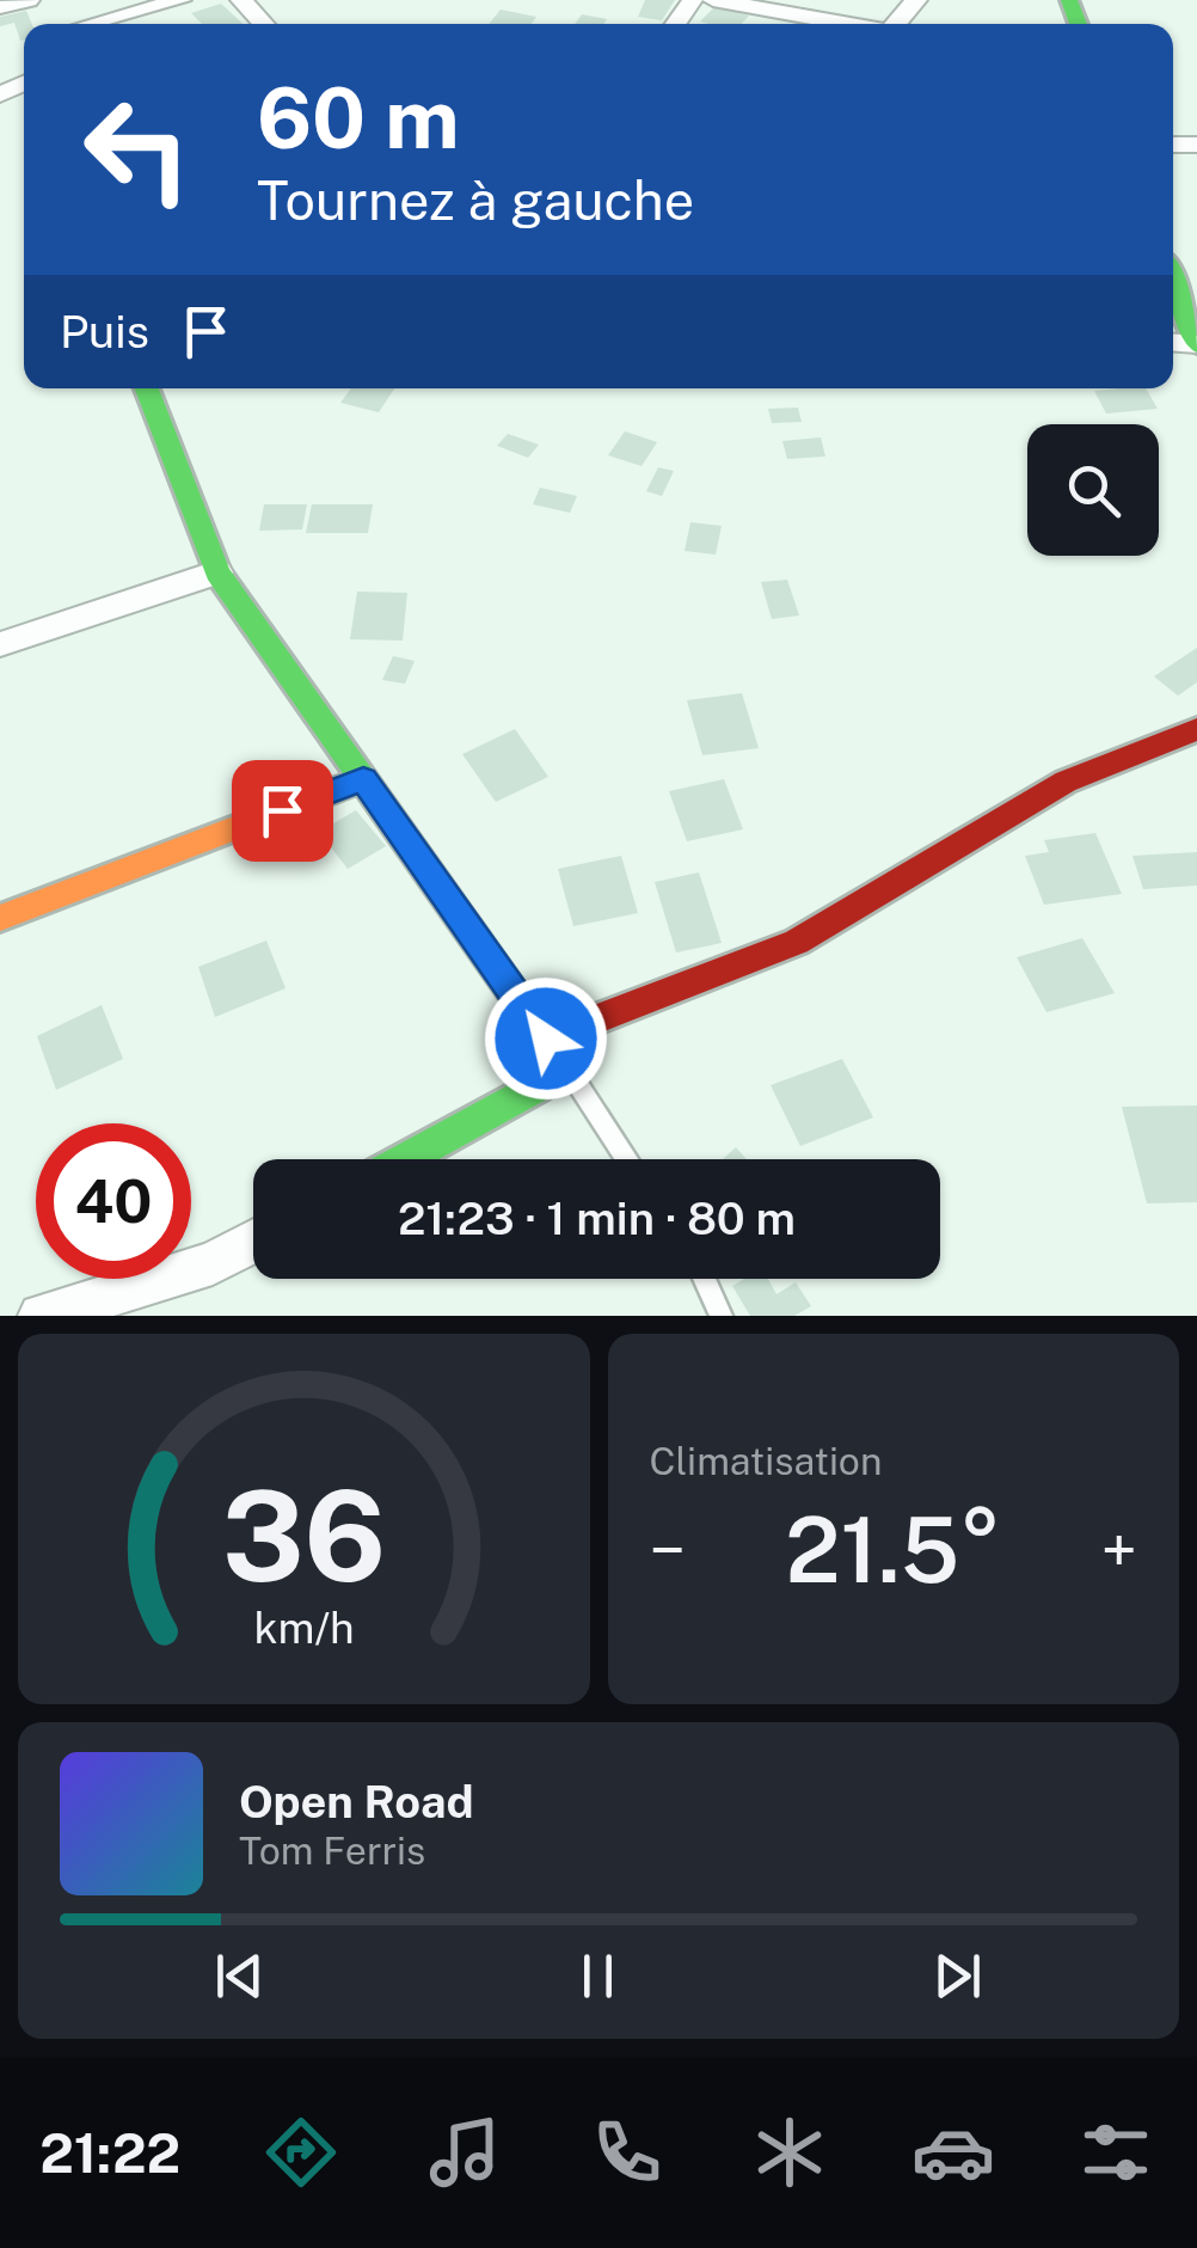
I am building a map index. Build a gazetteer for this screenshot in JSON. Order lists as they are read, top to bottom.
{
  "page": {
    "turn": ["60 m", "Tournez à gauche"],
    "then": "Puis",
    "limit": "40",
    "trip": "21:23 · 1 min · 80 m",
    "tile": "Climatisation",
    "heat": ["−", "21.5°", "+"],
    "song": ["Open Road", "Tom Ferris"],
    "tabs": "21:22",
    "gauge": ["36", "km/h"]
  }
}
